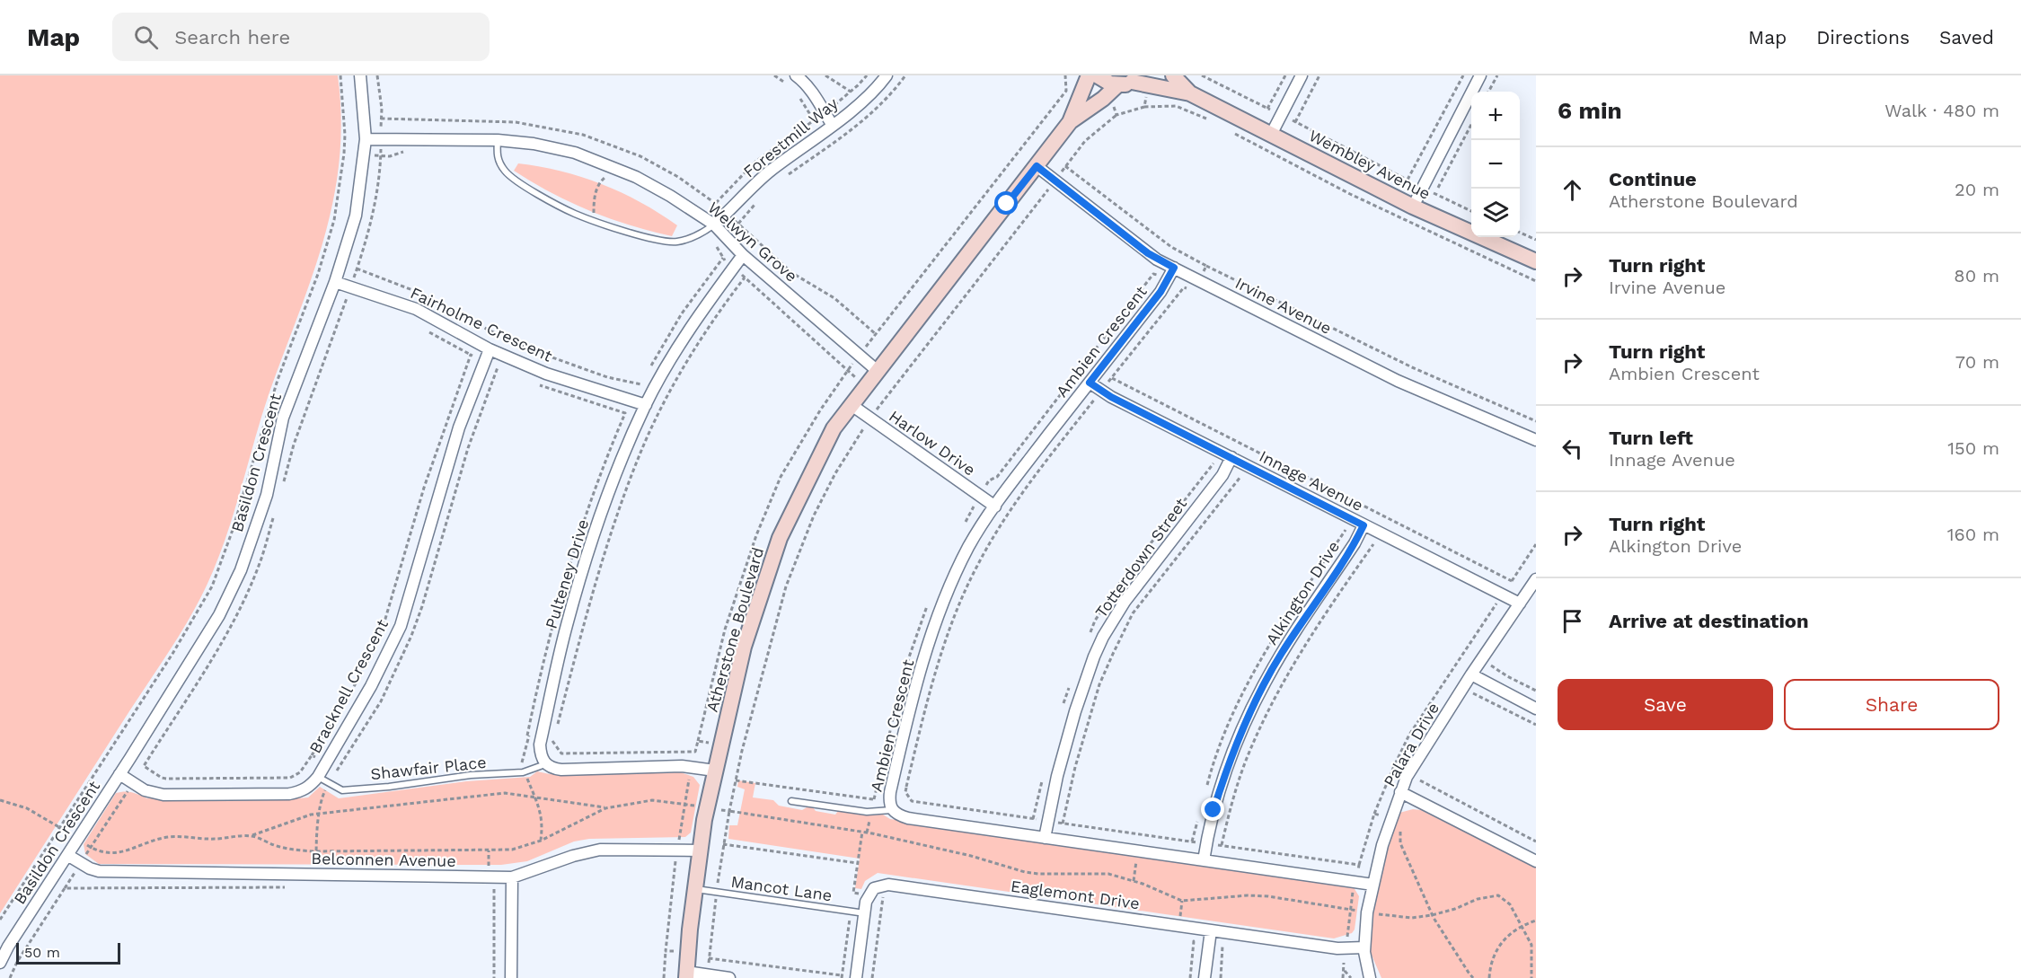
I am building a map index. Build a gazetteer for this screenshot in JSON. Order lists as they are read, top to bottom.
{
  "streets": {
    "street": [
      "Forestmill Way",
      "Wembley Avenue",
      "Welwyn Grove",
      "Irvine Avenue",
      "Fairholme Crescent",
      "Ambien Crescent",
      "Harlow Drive",
      "Basildon Crescent",
      "Innage Avenue",
      "Totterdown Street",
      "Pulteney Drive",
      "Alkington Drive",
      "Atherstone Boulevard",
      "Bracknell Crescent",
      "Palara Drive",
      "Belconnen Avenue",
      "Eaglemont Drive"
    ],
    "lane": ["Shawfair Place", "Mancot Lane"]
  },
  "crossings": [
    ["Forestmill Way", "Welwyn Grove"],
    ["Wembley Avenue", "Atherstone Boulevard"],
    ["Welwyn Grove", "Basildon Crescent"],
    ["Welwyn Grove", "Pulteney Drive"],
    ["Welwyn Grove", "Atherstone Boulevard"],
    ["Irvine Avenue", "Ambien Crescent"],
    ["Irvine Avenue", "Atherstone Boulevard"],
    ["Fairholme Crescent", "Basildon Crescent"],
    ["Fairholme Crescent", "Pulteney Drive"],
    ["Fairholme Crescent", "Bracknell Crescent"],
    ["Ambien Crescent", "Harlow Drive"],
    ["Ambien Crescent", "Innage Avenue"],
    ["Ambien Crescent", "Totterdown Street"],
    ["Ambien Crescent", "Alkington Drive"],
    ["Ambien Crescent", "Palara Drive"],
    ["Harlow Drive", "Atherstone Boulevard"],
    ["Basildon Crescent", "Bracknell Crescent"],
    ["Basildon Crescent", "Belconnen Avenue"],
    ["Innage Avenue", "Totterdown Street"],
    ["Innage Avenue", "Alkington Drive"],
    ["Innage Avenue", "Palara Drive"],
    ["Pulteney Drive", "Shawfair Place"],
    ["Atherstone Boulevard", "Belconnen Avenue"],
    ["Atherstone Boulevard", "Mancot Lane"],
    ["Bracknell Crescent", "Shawfair Place"],
    ["Palara Drive", "Eaglemont Drive"],
    ["Mancot Lane", "Eaglemont Drive"]
  ],
  "scale_bar": "50 m",
  "page": {
    "header": "Map",
    "search": "Search here",
    "nav": ["Map", "Directions", "Saved"],
    "heading": ["6 min", "Walk · 480 m"],
    "map_buttons": ["+", "−"],
    "list": [
      ["Continue", "Atherstone Boulevard", "20 m"],
      ["Turn right", "Irvine Avenue", "80 m"],
      ["Turn right", "Ambien Crescent", "70 m"],
      ["Turn left", "Innage Avenue", "150 m"],
      ["Turn right", "Alkington Drive", "160 m"],
      "Arrive at destination"
    ],
    "buttons": ["Save", "Share"],
    "scale": "50 m"
  }
}
